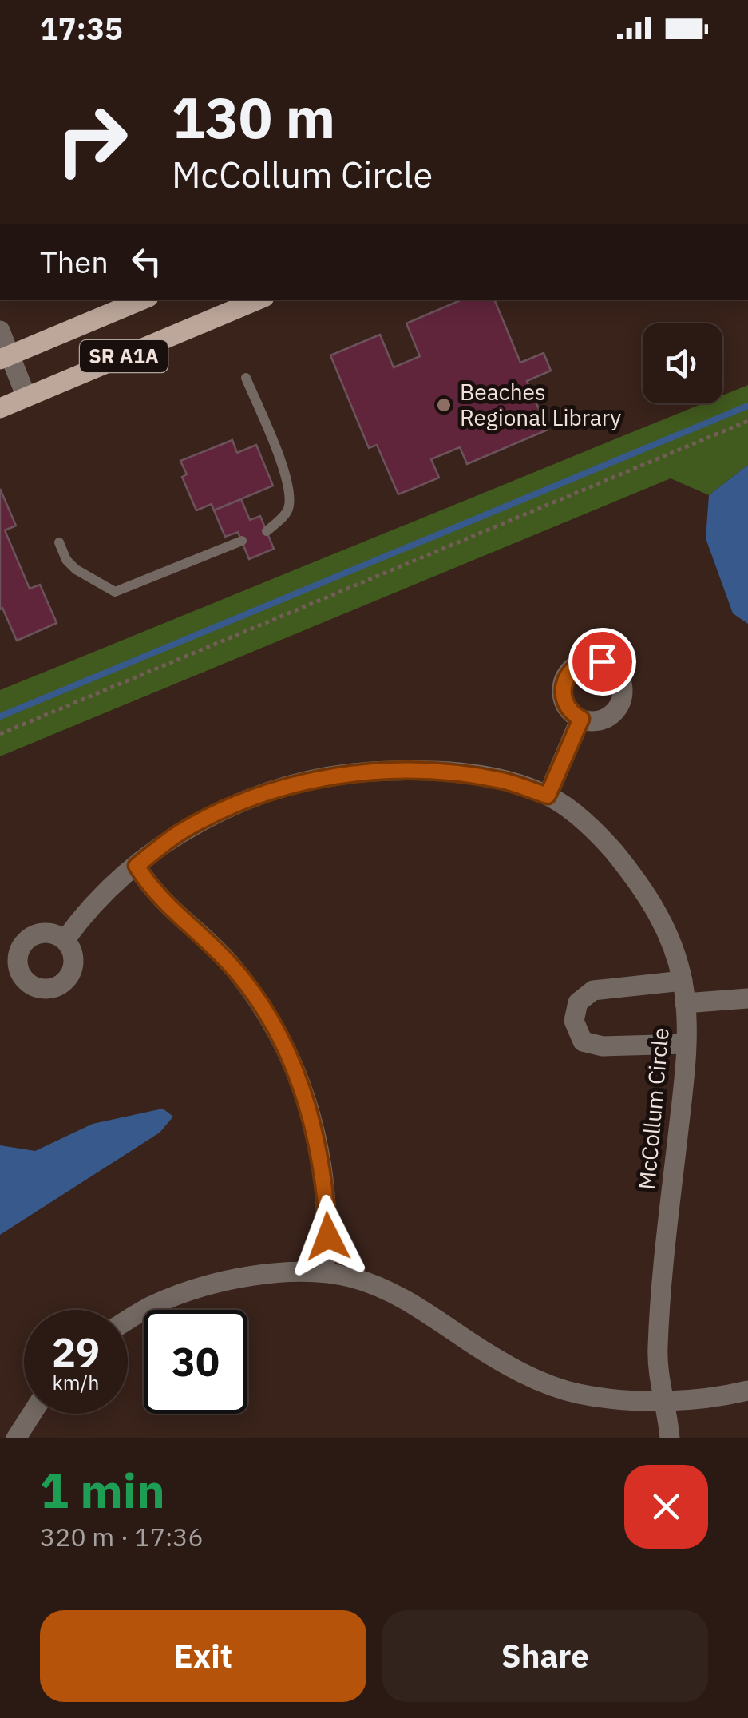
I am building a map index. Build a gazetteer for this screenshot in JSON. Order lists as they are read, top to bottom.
{
  "streets": {
    "main road": ["SR A1A"],
    "street": ["McCollum Circle"]
  },
  "places": ["Beaches Regional Library"],
  "page": {
    "status": "17:35",
    "turn": ["130 m", "McCollum Circle"],
    "then": "Then",
    "speed": "29 km/h",
    "limit": "30",
    "heading": ["1 min", "320 m · 17:36"],
    "buttons": ["Exit", "Share"]
  }
}
